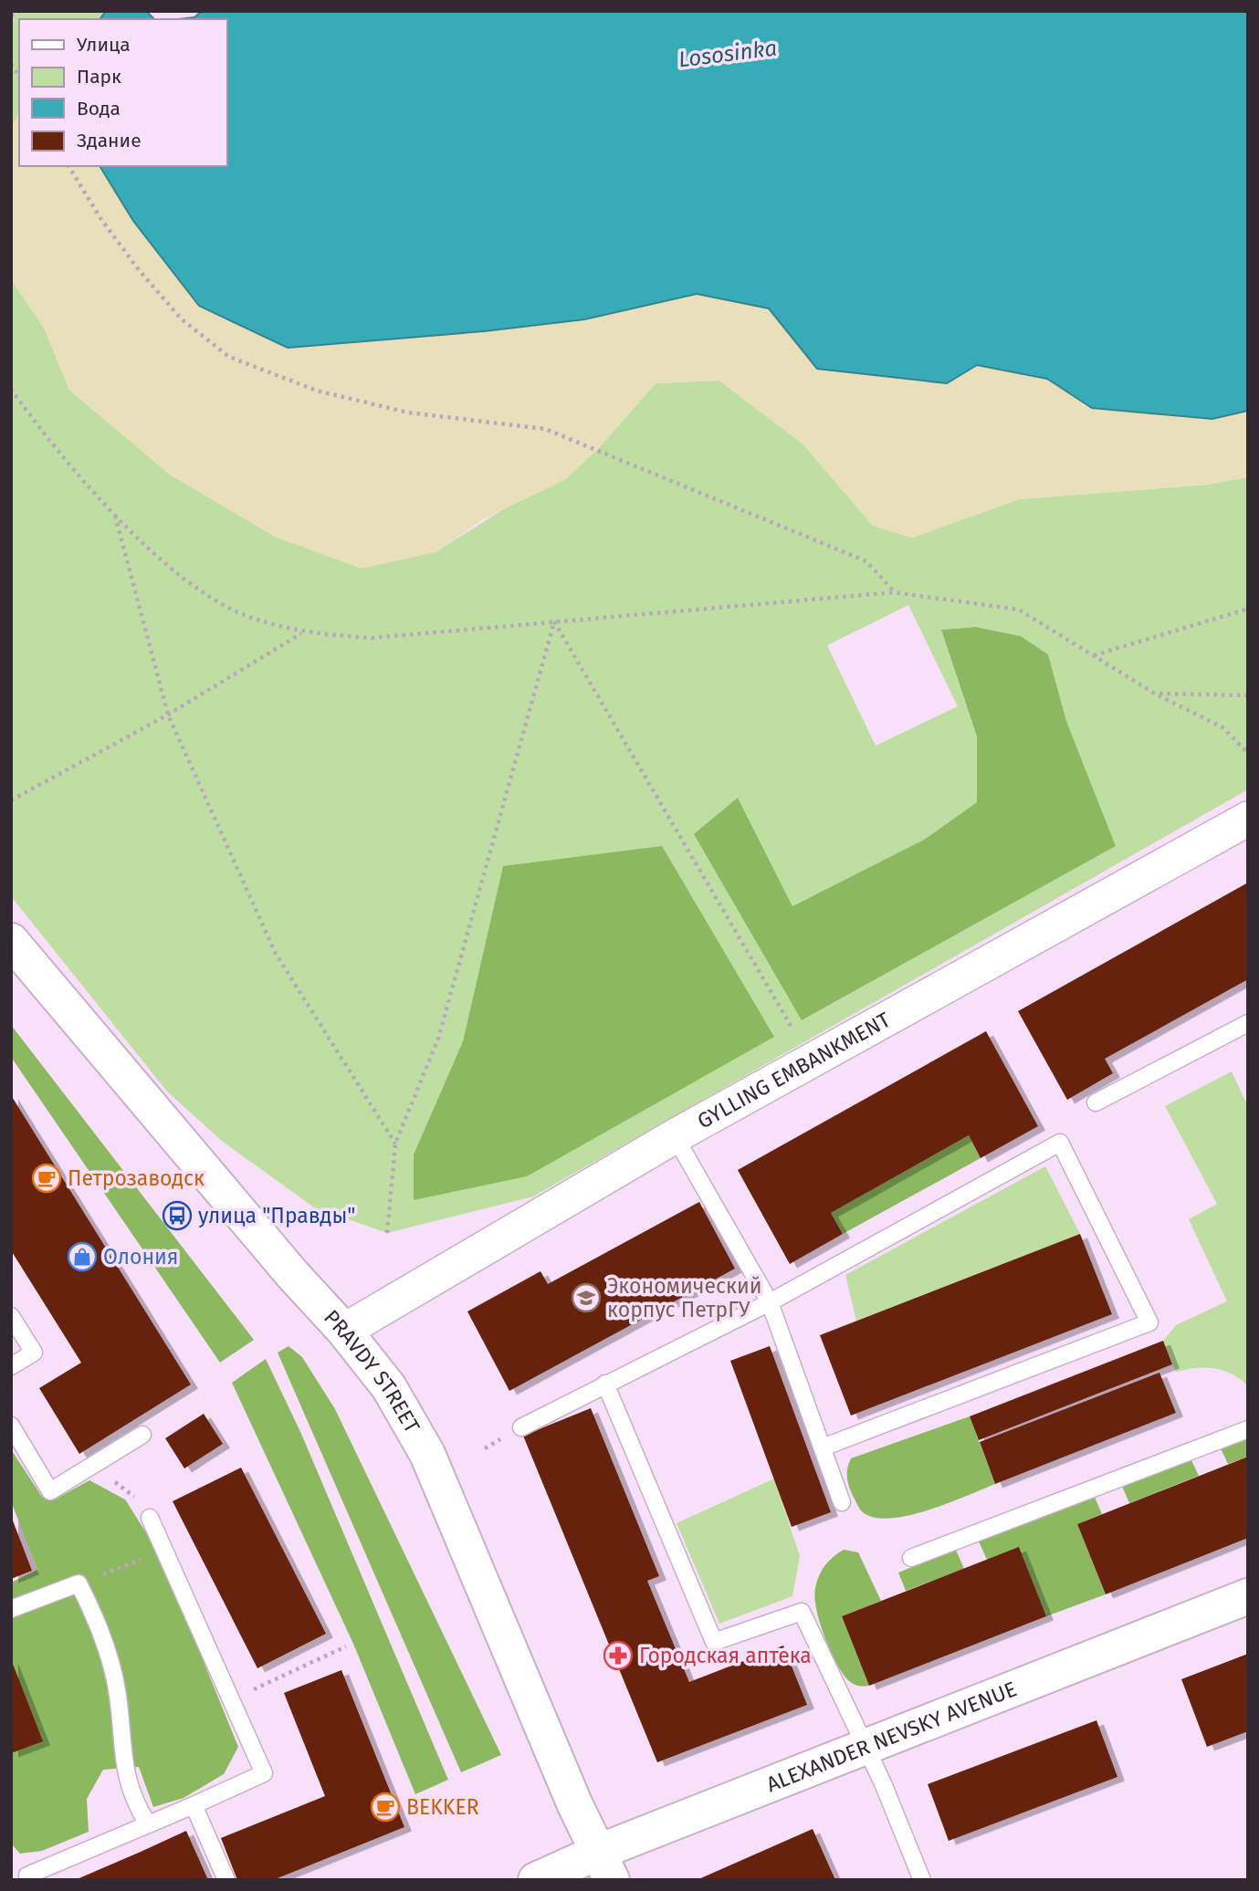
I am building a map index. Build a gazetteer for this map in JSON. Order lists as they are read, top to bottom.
{
  "streets": {
    "main road": ["PRAVDY STREET", "ALEXANDER NEVSKY AVENUE"],
    "street": ["GYLLING EMBANKMENT"]
  },
  "crossings": [
    ["GYLLING EMBANKMENT", "PRAVDY STREET"],
    ["PRAVDY STREET", "ALEXANDER NEVSKY AVENUE"]
  ],
  "water": ["Lososinka"],
  "places": {
    "cafe": ["Петрозаводск", "BEKKER"],
    "bus stop": ["улица \"Правды\""],
    "shop": ["Олония"],
    "school or university": ["Экономический корпус ПетрГУ"],
    "pharmacy": ["Городская аптека"]
  },
  "legend": [
    "Улица",
    "Парк",
    "Вода",
    "Здание"
  ]
}
